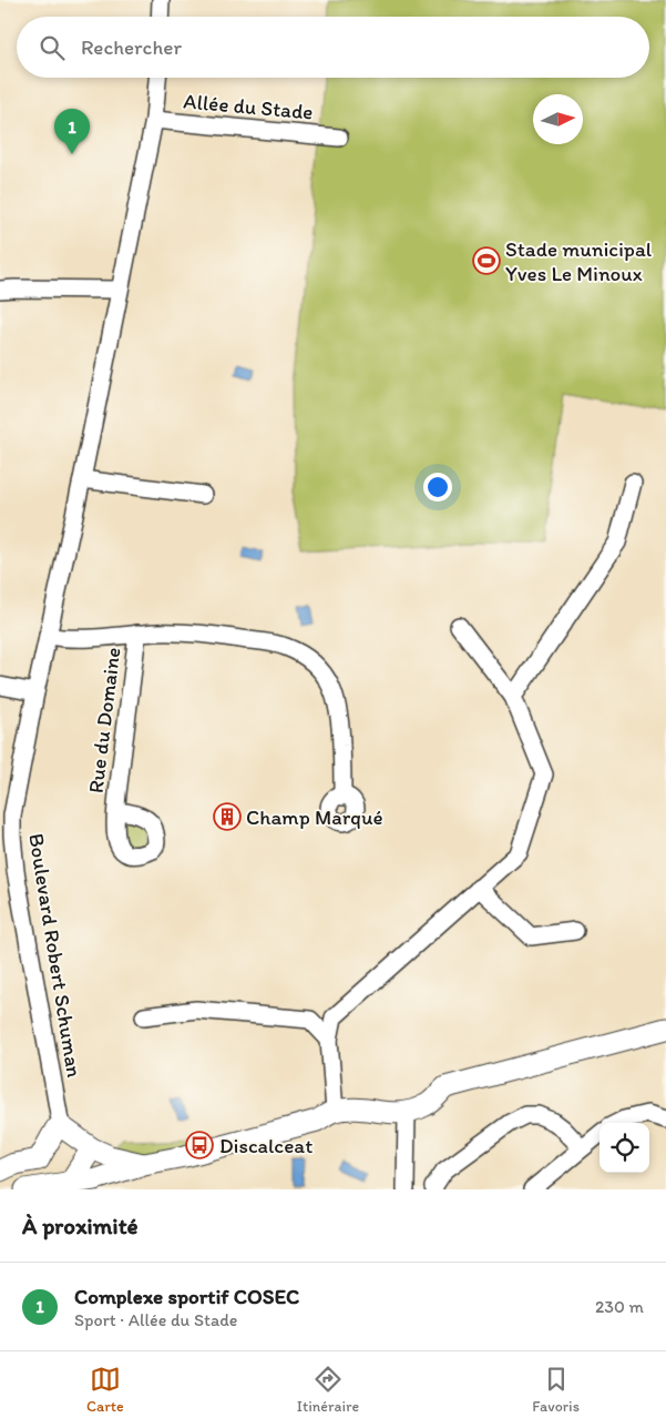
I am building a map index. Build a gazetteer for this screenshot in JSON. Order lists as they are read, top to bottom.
{
  "streets": {
    "street": ["Allée du Stade", "Rue du Domaine", "Boulevard Robert Schuman"]
  },
  "crossings": [
    ["Allée du Stade", "Boulevard Robert Schuman"]
  ],
  "places": {
    "sports": ["Stade municipal Yves Le Minoux"],
    "building": ["Champ Marqué"],
    "bus stop": ["Discalceat"]
  },
  "north": "right",
  "page": {
    "search": "Rechercher",
    "pins": "1",
    "heading": "À proximité",
    "list": [
      {
        "mark": "1",
        "name": "Complexe sportif COSEC",
        "note": "Sport · Allée du Stade",
        "value": "230 m"
      }
    ],
    "nav": ["Carte", "Itinéraire", "Favoris"]
  }
}
